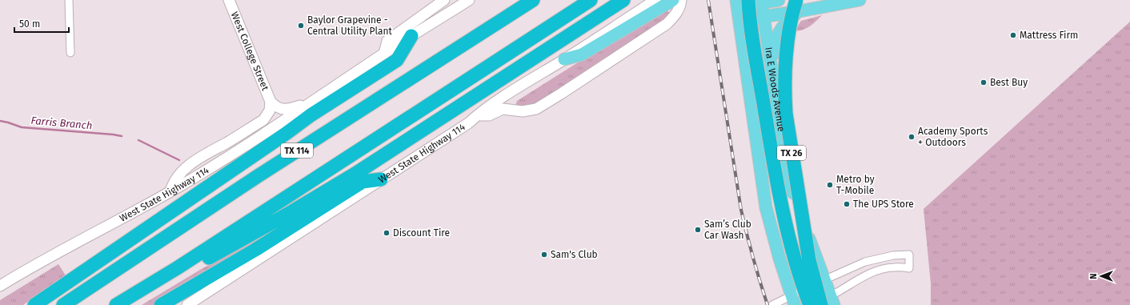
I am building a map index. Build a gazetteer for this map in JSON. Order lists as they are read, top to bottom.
{
  "streets": {
    "highway": ["TX 114", "TX 26"],
    "main road": ["West College Street", "Ira E Woods Avenue", "West State Highway 114"]
  },
  "crossings": [
    ["Ira E Woods Avenue", "TX 26"]
  ],
  "water": ["Farris Branch"],
  "places": [
    "Baylor Grapevine - Central Utility Plant",
    "Mattress Firm",
    "Best Buy",
    "Academy Sports + Outdoors",
    "Metro by T-Mobile",
    "The UPS Store",
    "Sam’s Club Car Wash",
    "Discount Tire",
    "Sam's Club"
  ],
  "scale_bar": "50 m",
  "north": "left"
}
